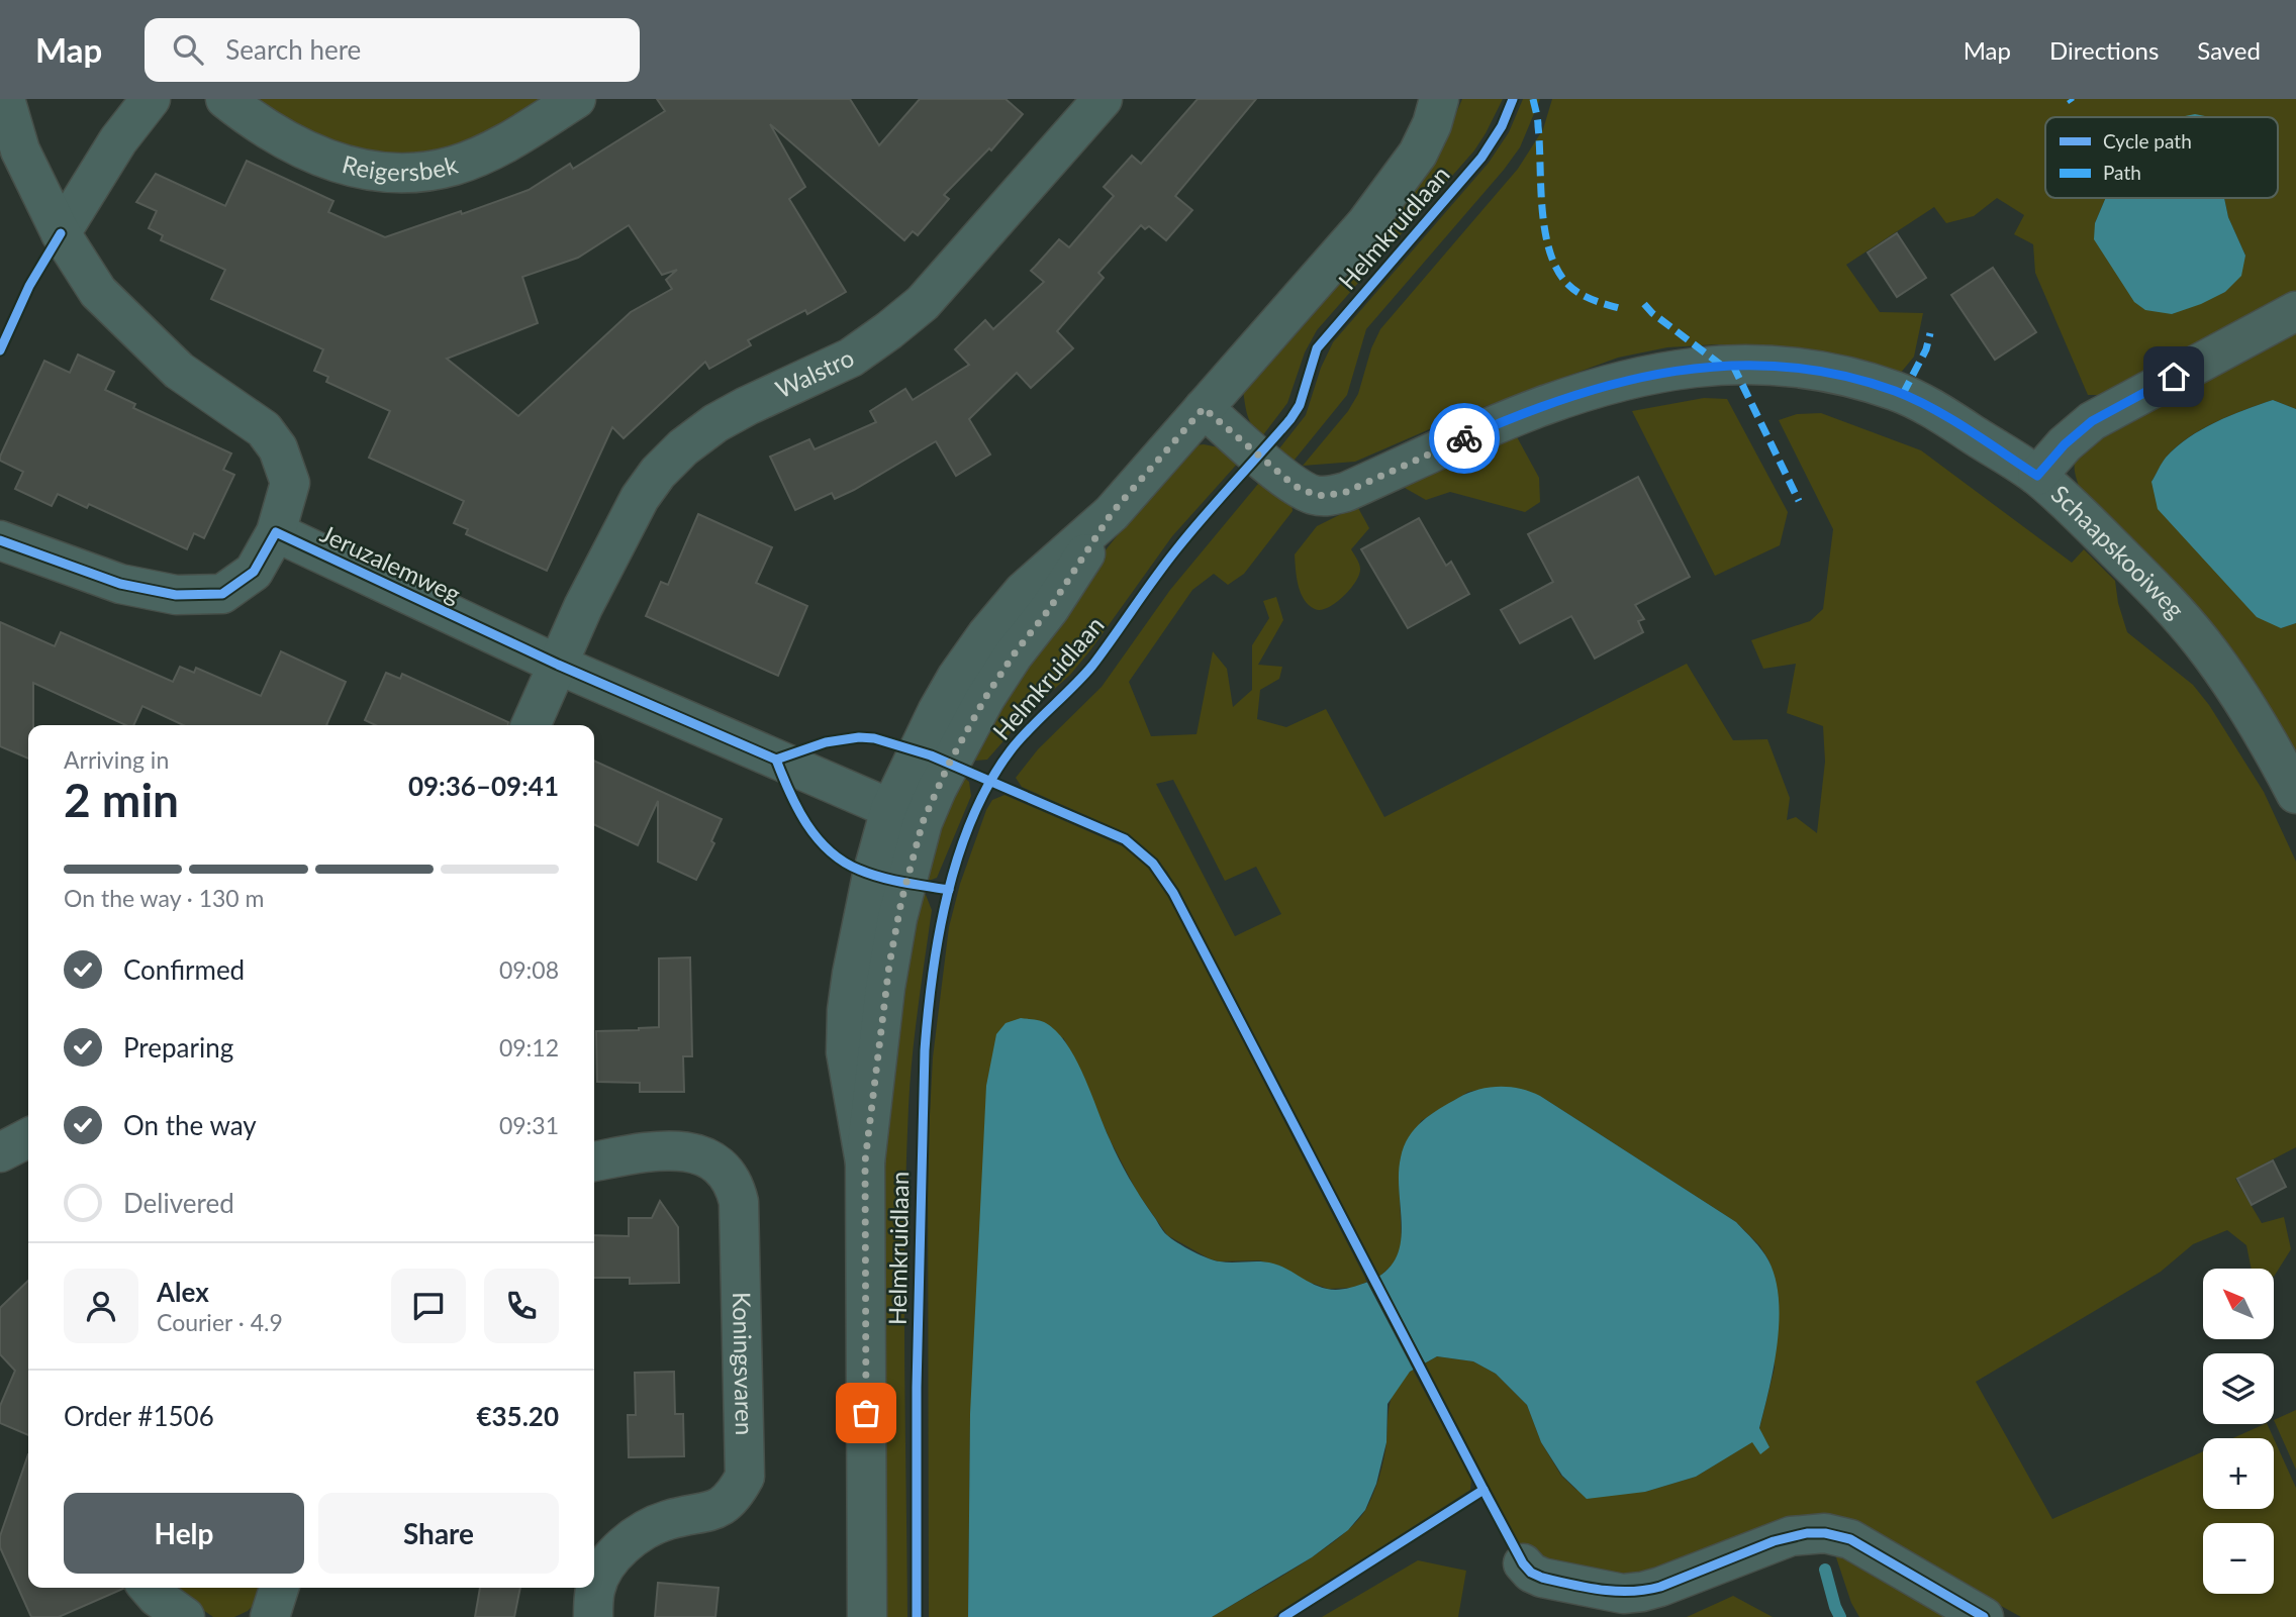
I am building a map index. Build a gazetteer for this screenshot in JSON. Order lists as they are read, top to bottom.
{
  "streets": {
    "street": [
      "Reigersbek",
      "Helmkruidlaan",
      "Walstro",
      "Schaapskooiweg",
      "Jeruzalemweg",
      "Koningsvaren"
    ]
  },
  "crossings": [
    ["Helmkruidlaan", "Schaapskooiweg"],
    ["Helmkruidlaan", "Jeruzalemweg"],
    ["Walstro", "Jeruzalemweg"]
  ],
  "legend": ["Cycle path", "Path"],
  "north": "top left",
  "page": {
    "header": "Map",
    "search": "Search here",
    "nav": ["Map", "Directions", "Saved"],
    "heading": ["2 min", "Arriving in", "09:36–09:41"],
    "panel": [
      "Alex",
      "Courier · 4.9",
      "Order #1506",
      "€35.20"
    ],
    "bar": "On the way · 130 m",
    "list": [
      ["Confirmed", "09:08"],
      ["Preparing", "09:12"],
      ["On the way", "09:31"],
      "Delivered"
    ],
    "map_buttons": ["+", "−"],
    "buttons": ["Help", "Share"]
  }
}
